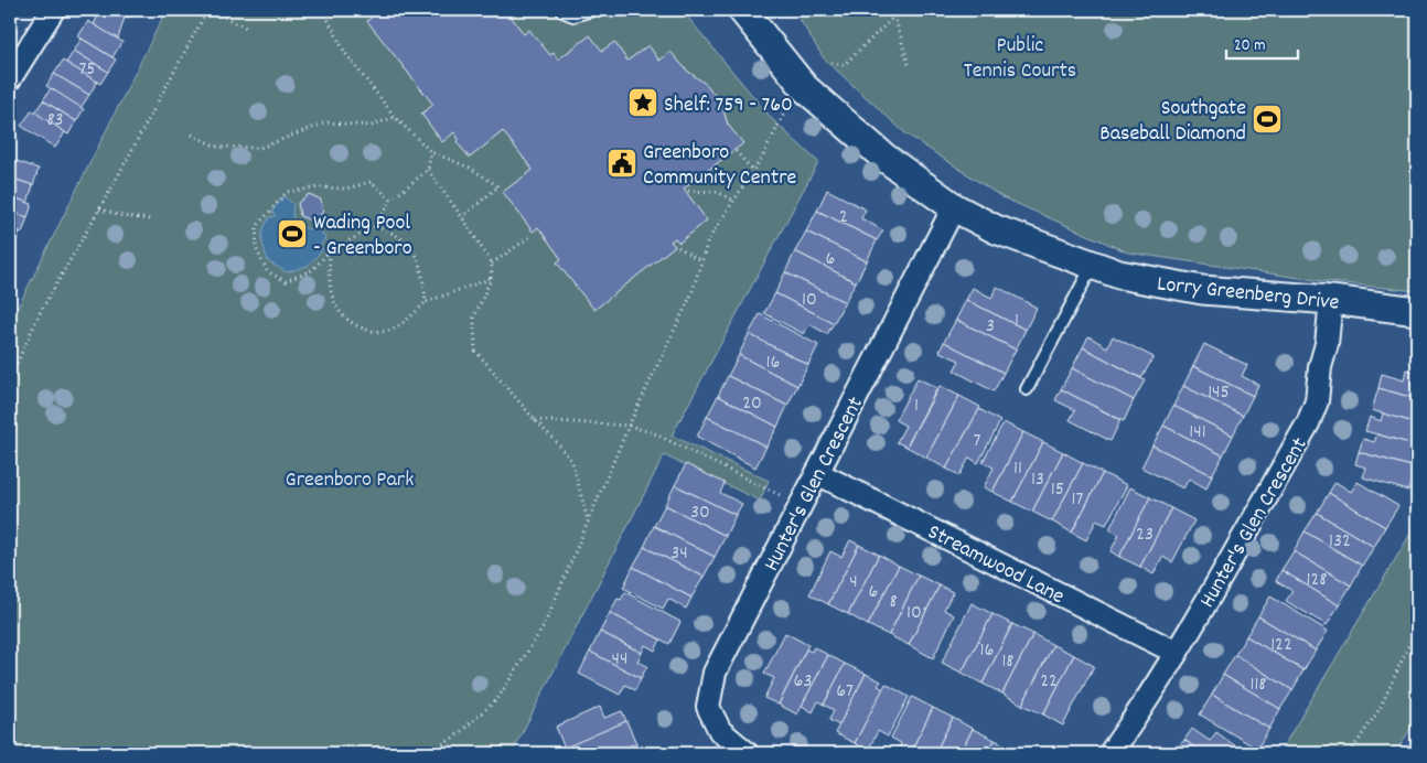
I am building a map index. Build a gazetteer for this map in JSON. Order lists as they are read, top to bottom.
{
  "streets": {
    "street": ["Lorry Greenberg Drive", "Hunter's Glen Crescent", "Streamwood Lane"]
  },
  "crossings": [
    ["Lorry Greenberg Drive", "Hunter's Glen Crescent"],
    ["Hunter's Glen Crescent", "Streamwood Lane"]
  ],
  "parks": ["Public Tennis Courts", "Greenboro Park"],
  "places": {
    "place": ["Shelf: 759 - 760"],
    "sports": ["Southgate Baseball Diamond", "Wading Pool - Greenboro"],
    "public building": ["Greenboro Community Centre"]
  },
  "house_numbers": [
    "75",
    "83",
    "2",
    "6",
    "10",
    "1",
    "3",
    "16",
    "145",
    "20",
    "1",
    "141",
    "7",
    "11",
    "13",
    "15",
    "17",
    "30",
    "23",
    "132",
    "34",
    "128",
    "4",
    "6",
    "8",
    "10",
    "122",
    "16",
    "44",
    "18",
    "63",
    "22",
    "118",
    "67"
  ],
  "scale_bar": "20 m"
}
